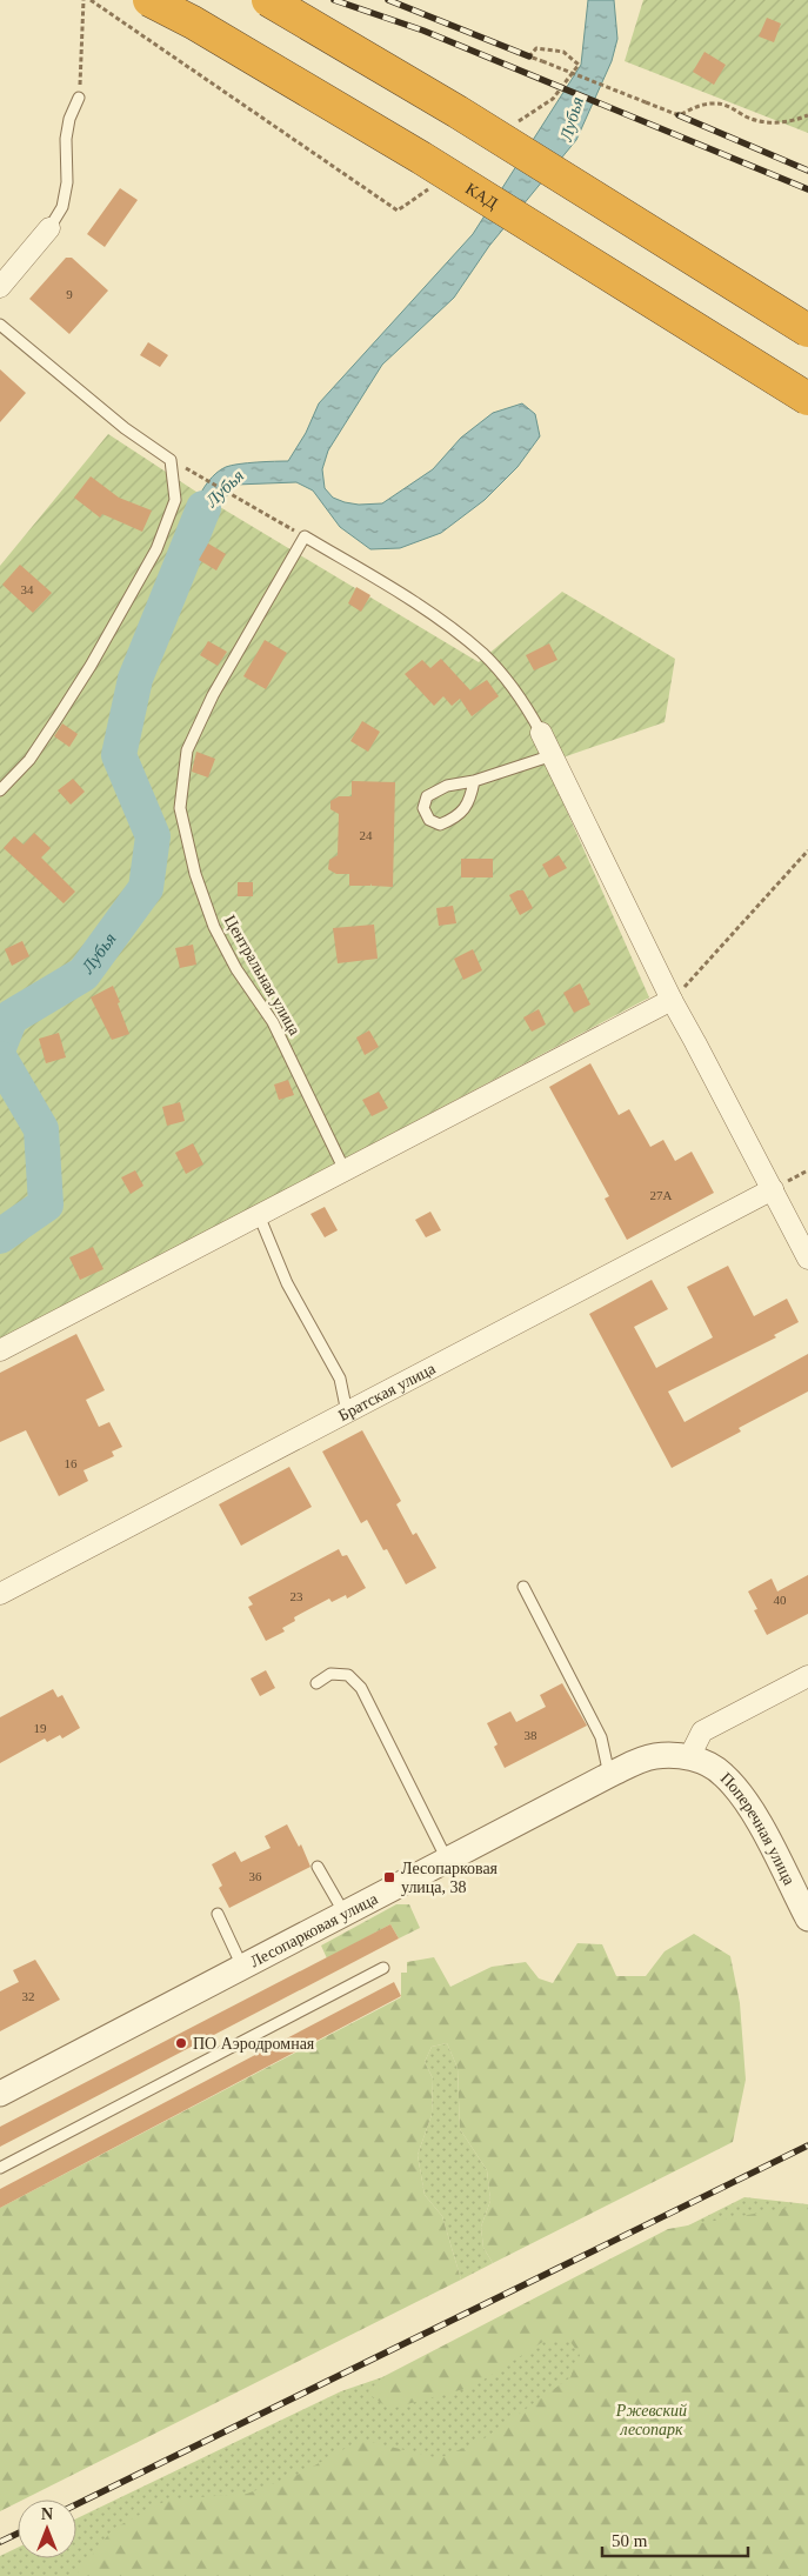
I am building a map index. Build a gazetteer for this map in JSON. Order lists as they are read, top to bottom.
{
  "streets": {
    "highway": ["КАД"],
    "street": ["Братская улица", "Поперечная улица", "Лесопарковая улица"],
    "lane": ["Центральная улица"]
  },
  "crossings": [
    ["Поперечная улица", "Лесопарковая улица"]
  ],
  "water": ["Лубья"],
  "parks": ["Ржевский лесопарк"],
  "places": {
    "transit": ["Лесопарковая улица, 38"],
    "other": ["ПО Аэродромная"]
  },
  "house_numbers": [
    "9",
    "34",
    "24",
    "27А",
    "16",
    "23",
    "40",
    "19",
    "38",
    "36",
    "32"
  ],
  "scale_bar": "50 m",
  "north": "top"
}
